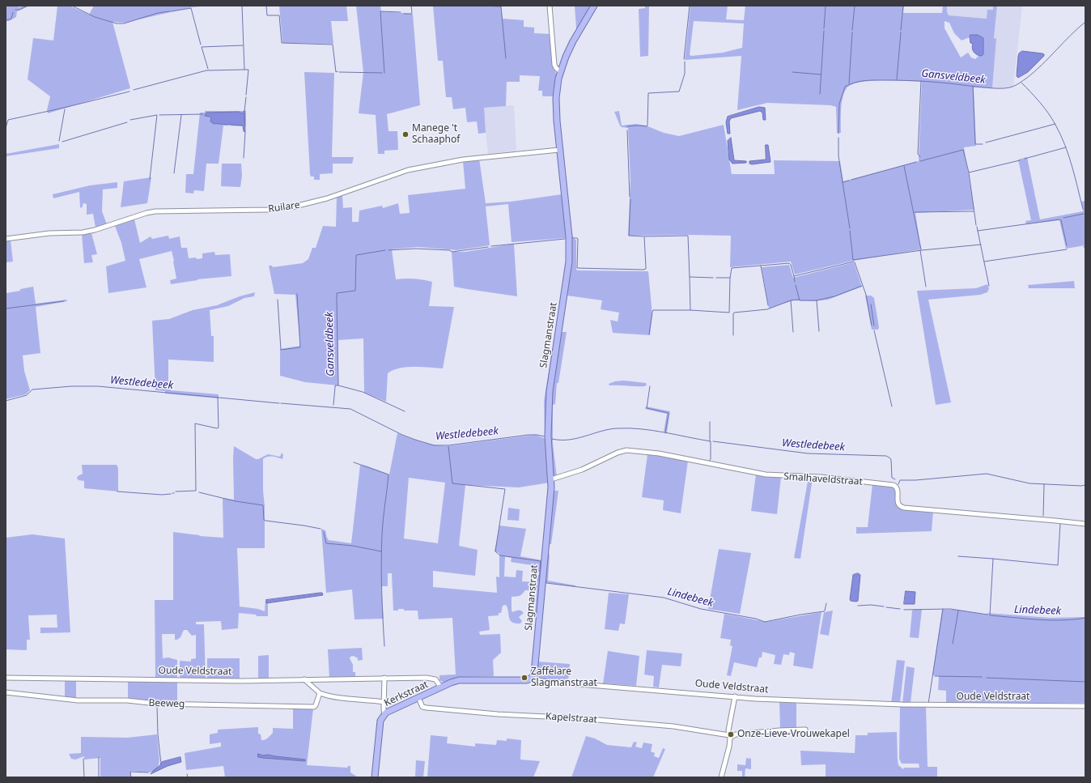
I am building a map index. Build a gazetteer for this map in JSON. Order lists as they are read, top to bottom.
{
  "streets": {
    "main road": ["Slagmanstraat", "Oude Veldstraat", "Kerkstraat"],
    "street": [
      "Ruilare",
      "Smalhaveldstraat",
      "Beeweg",
      "Kapelstraat"
    ]
  },
  "crossings": [
    ["Ruilare", "Slagmanstraat"],
    ["Slagmanstraat", "Smalhaveldstraat"],
    ["Slagmanstraat", "Oude Veldstraat"],
    ["Oude Veldstraat", "Kerkstraat"],
    ["Kerkstraat", "Kapelstraat"]
  ],
  "water": ["Gansveldbeek", "Westledebeek", "Lindebeek"],
  "places": ["Manege 't Schaaphof", "Zaffelare Slagmanstraat", "Onze-Lieve-Vrouwekapel"]
}
